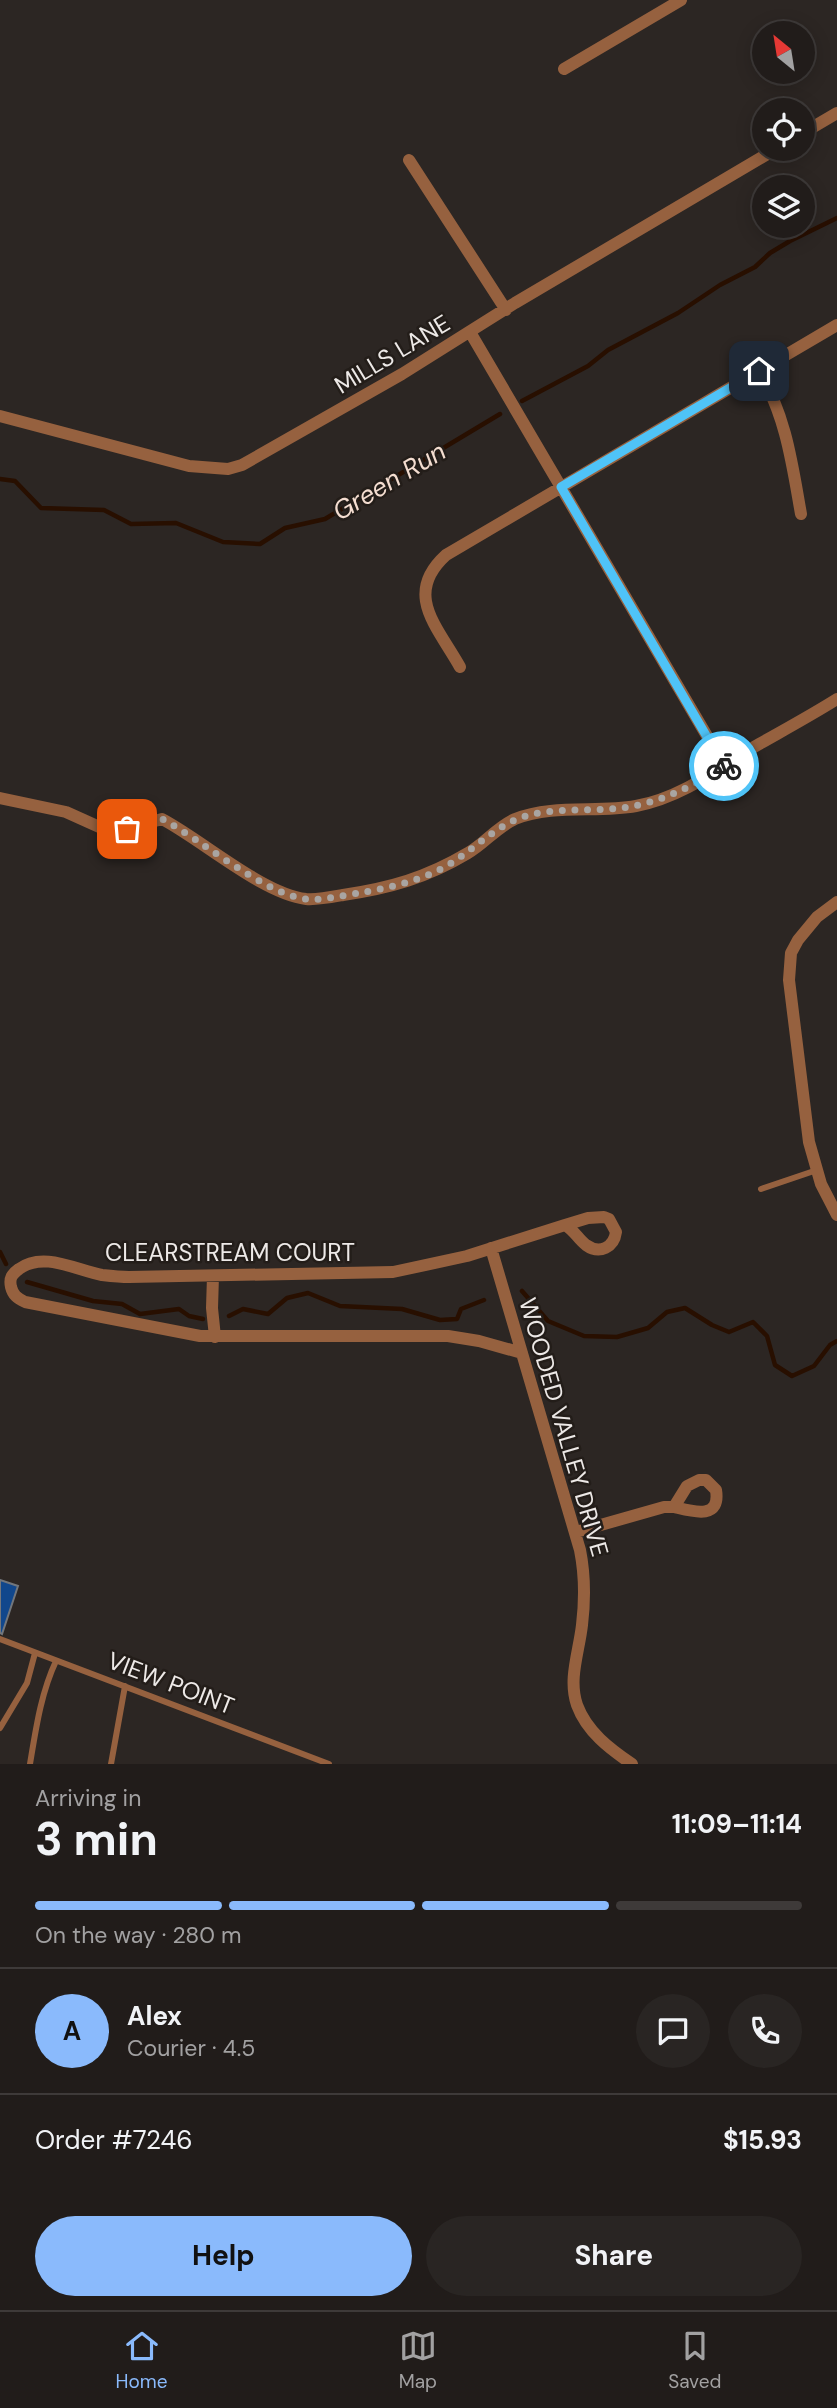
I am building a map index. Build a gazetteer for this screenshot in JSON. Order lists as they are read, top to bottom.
{
  "streets": {
    "street": ["MILLS LANE", "CLEARSTREAM COURT", "WOODED VALLEY DRIVE"],
    "lane": ["VIEW POINT"]
  },
  "crossings": [
    ["CLEARSTREAM COURT", "WOODED VALLEY DRIVE"]
  ],
  "water": ["Green Run"],
  "north": "top left",
  "page": {
    "heading": ["3 min", "Arriving in", "11:09–11:14"],
    "panel": [
      "Alex",
      "Courier · 4.5",
      "Order #7246",
      "$15.93"
    ],
    "bar": "On the way · 280 m",
    "round": "A",
    "buttons": ["Help", "Share"],
    "tabs": ["Home", "Map", "Saved"]
  }
}
